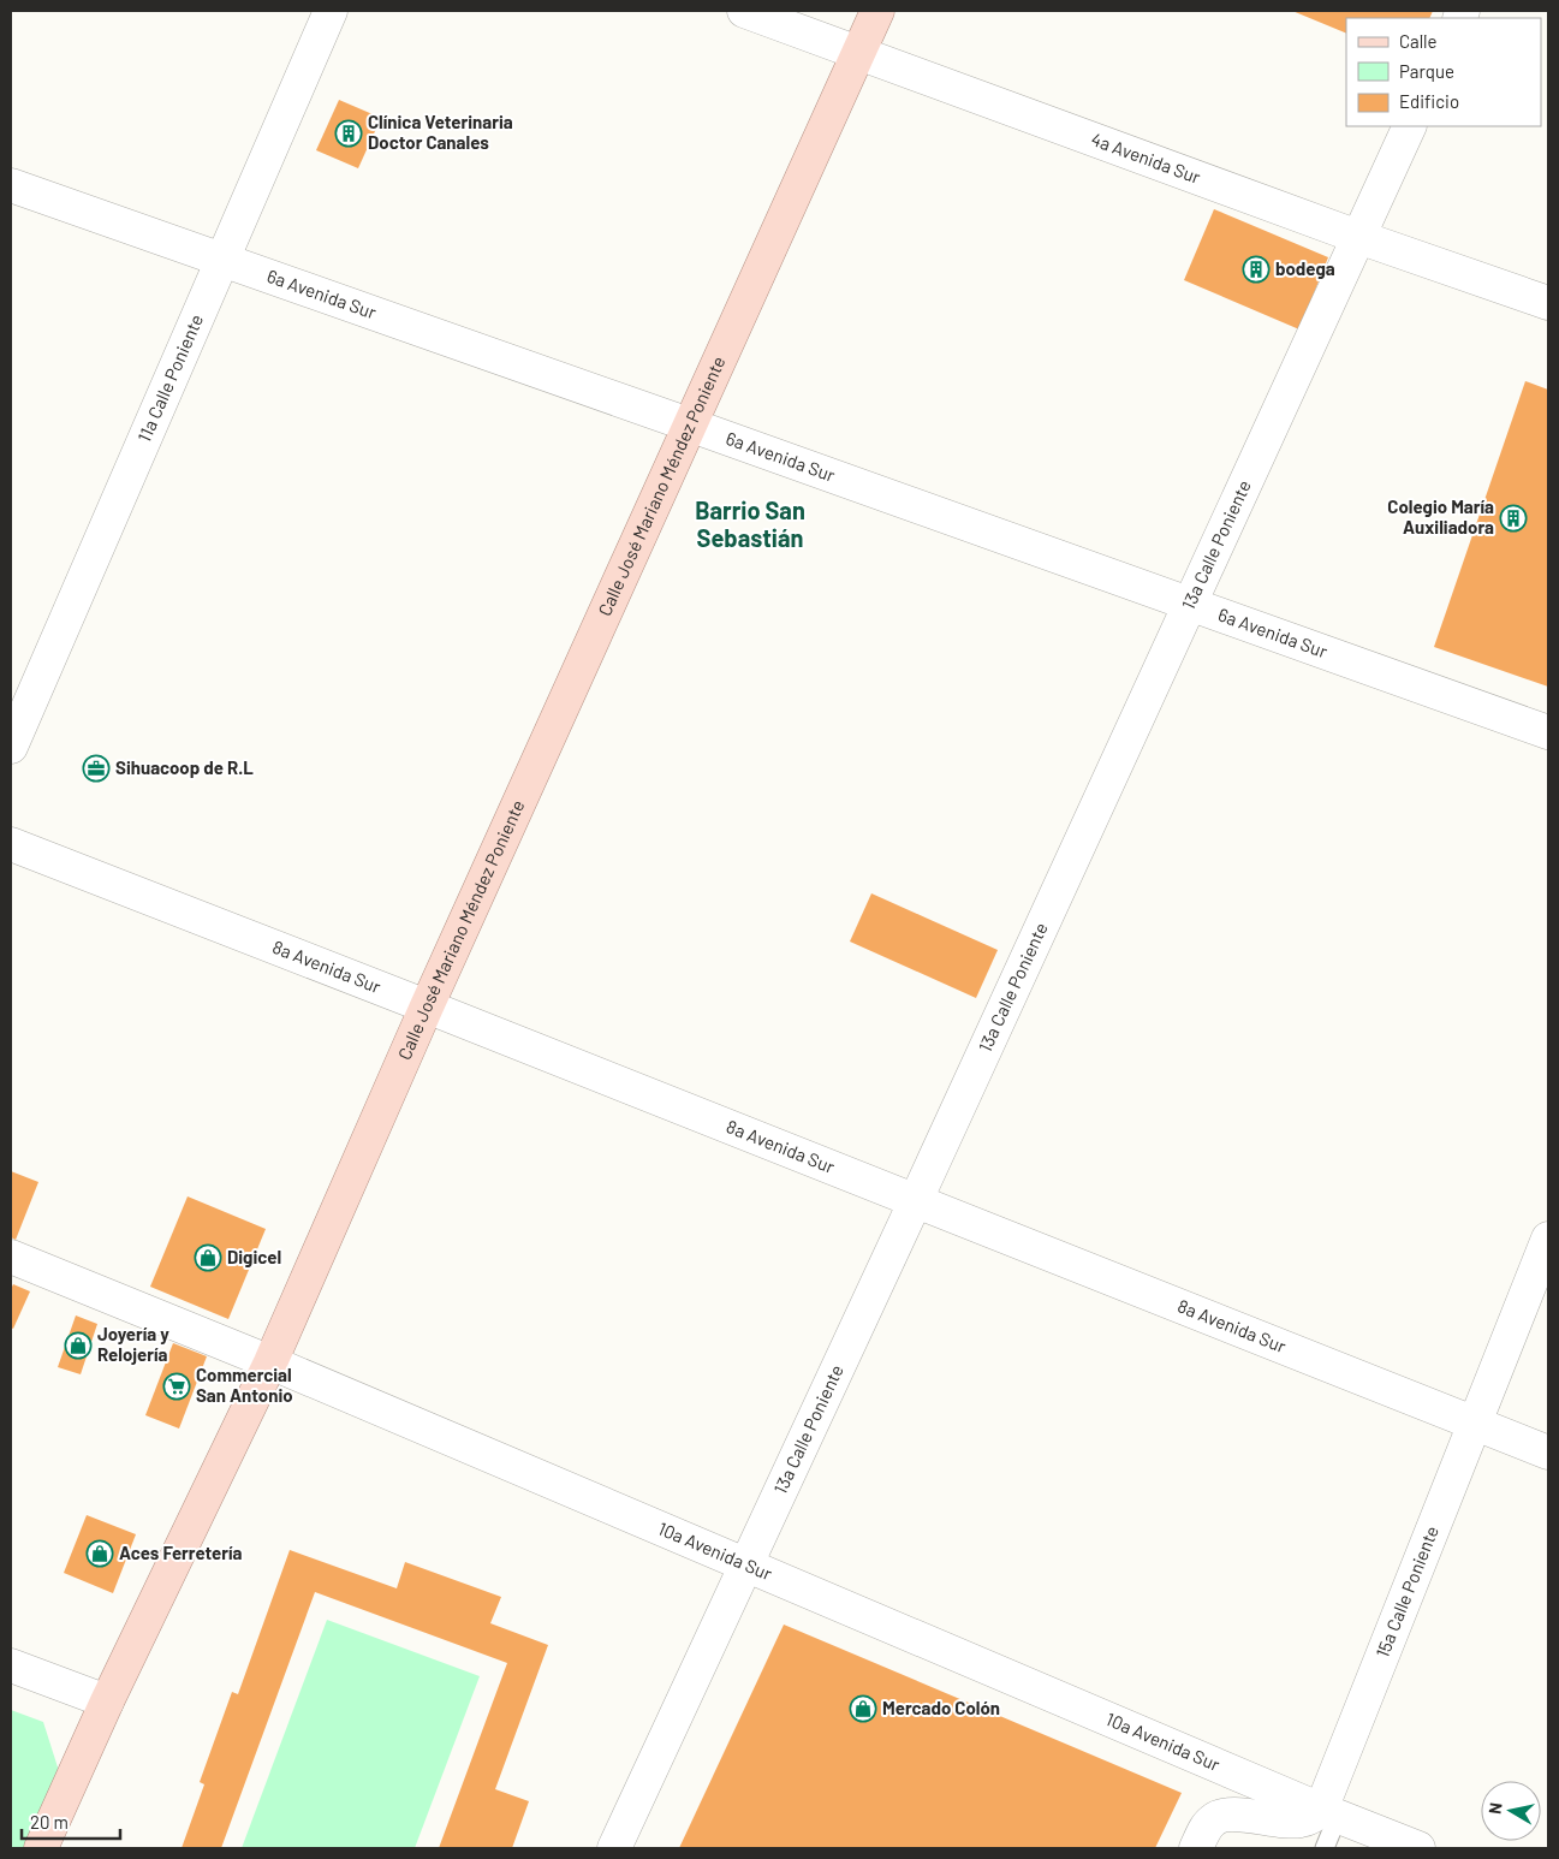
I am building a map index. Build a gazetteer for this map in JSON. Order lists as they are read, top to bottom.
{
  "streets": {
    "main road": ["Calle José Mariano Méndez Poniente"],
    "street": [
      "4a Avenida Sur",
      "6a Avenida Sur",
      "11a Calle Poniente",
      "13a Calle Poniente",
      "8a Avenida Sur",
      "10a Avenida Sur",
      "15a Calle Poniente"
    ]
  },
  "crossings": [
    ["4a Avenida Sur", "Calle José Mariano Méndez Poniente"],
    ["4a Avenida Sur", "13a Calle Poniente"],
    ["6a Avenida Sur", "11a Calle Poniente"],
    ["6a Avenida Sur", "Calle José Mariano Méndez Poniente"],
    ["6a Avenida Sur", "13a Calle Poniente"],
    ["Calle José Mariano Méndez Poniente", "8a Avenida Sur"],
    ["Calle José Mariano Méndez Poniente", "10a Avenida Sur"],
    ["13a Calle Poniente", "8a Avenida Sur"],
    ["13a Calle Poniente", "10a Avenida Sur"],
    ["8a Avenida Sur", "15a Calle Poniente"],
    ["10a Avenida Sur", "15a Calle Poniente"]
  ],
  "districts": ["Barrio San Sebastián"],
  "places": {
    "building": ["Clínica Veterinaria Doctor Canales", "bodega", "Colegio María Auxiliadora"],
    "office": ["Sihuacoop de R.L"],
    "shop": [
      "Digicel",
      "Joyería y Relojería",
      "Aces Ferretería",
      "Mercado Colón"
    ],
    "supermarket": ["Commercial San Antonio"]
  },
  "legend": ["Calle", "Parque", "Edificio"],
  "scale_bar": "20 m",
  "north": "left"
}
